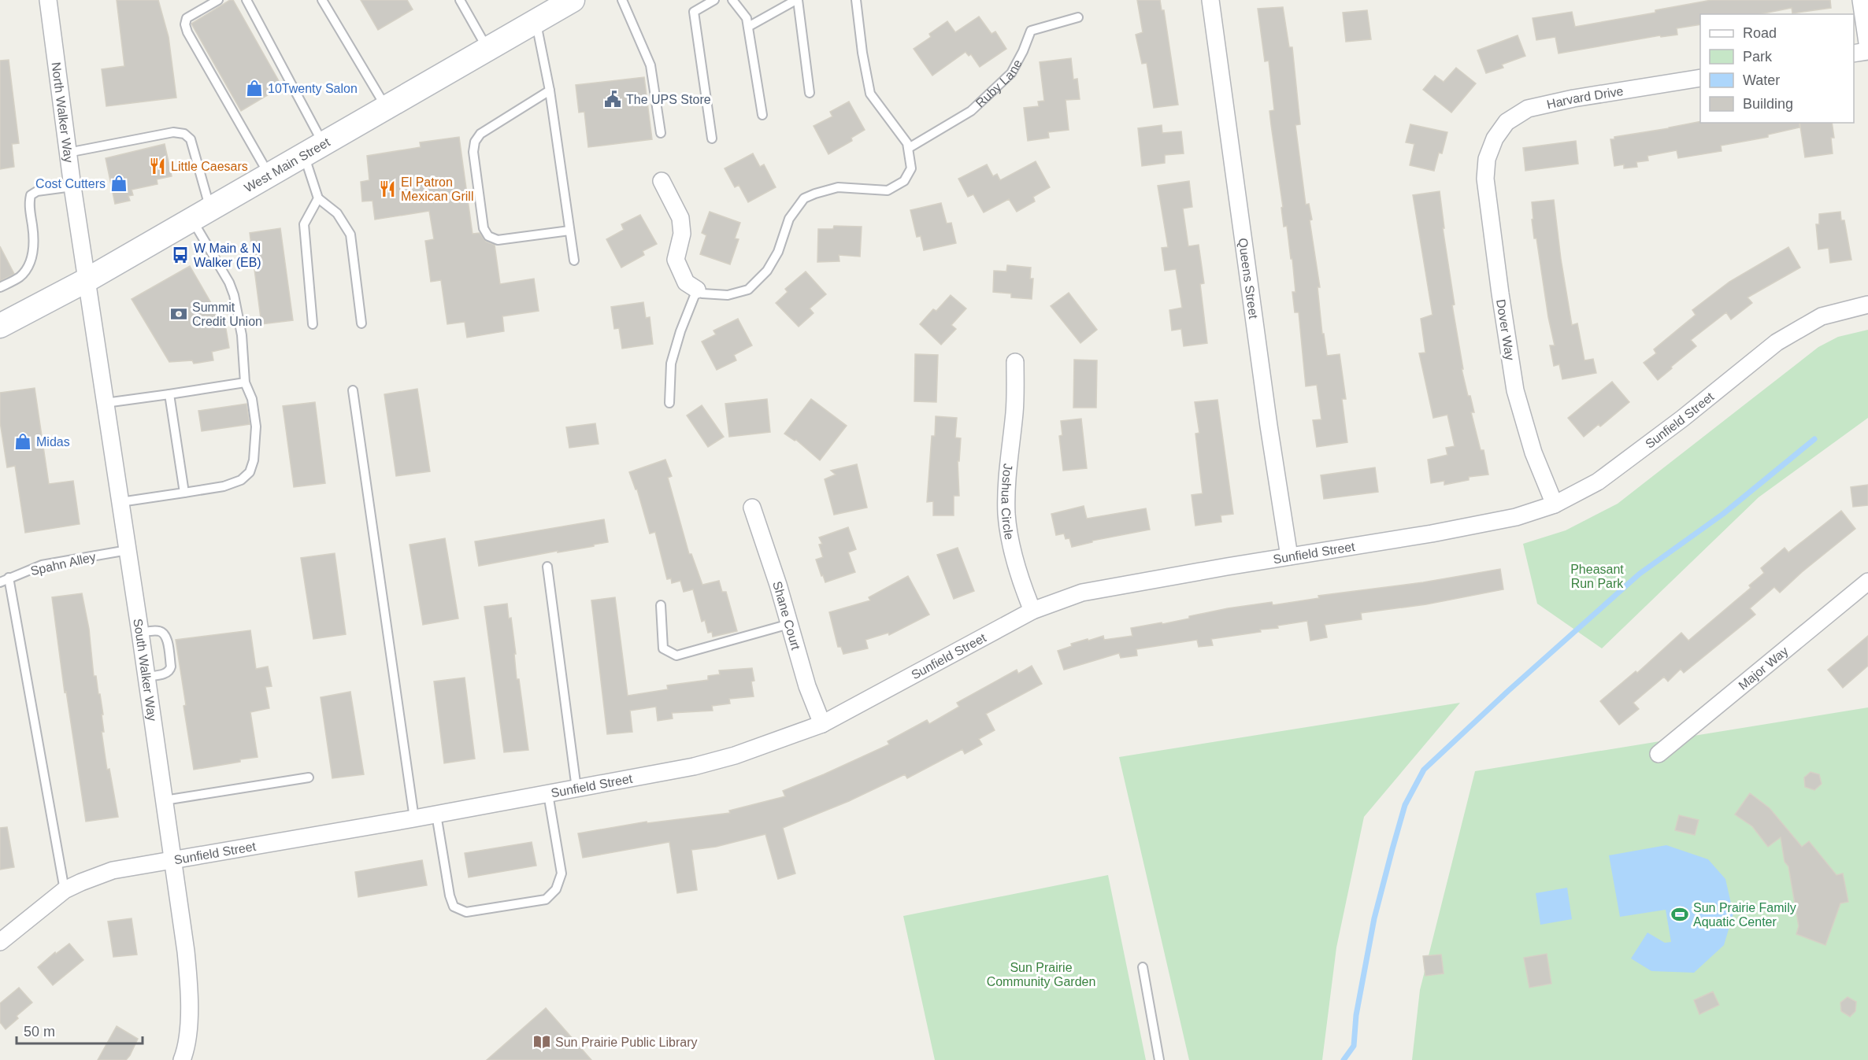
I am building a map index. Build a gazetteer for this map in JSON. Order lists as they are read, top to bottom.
{
  "streets": {
    "main road": ["West Main Street"],
    "street": [
      "Harvard Drive",
      "North Walker Way",
      "Queens Street",
      "Dover Way",
      "Sunfield Street",
      "Joshua Circle",
      "Shane Court",
      "Major Way",
      "South Walker Way"
    ],
    "lane": ["Ruby Lane", "Spahn Alley"]
  },
  "crossings": [
    ["Harvard Drive", "Dover Way"],
    ["North Walker Way", "West Main Street"],
    ["North Walker Way", "South Walker Way"],
    ["West Main Street", "South Walker Way"],
    ["Queens Street", "Sunfield Street"],
    ["Dover Way", "Sunfield Street"],
    ["Sunfield Street", "Joshua Circle"],
    ["Sunfield Street", "Shane Court"],
    ["Sunfield Street", "South Walker Way"],
    ["Spahn Alley", "South Walker Way"]
  ],
  "parks": ["Pheasant Run Park", "Sun Prairie Community Garden"],
  "places": {
    "shop": ["10Twenty Salon", "Cost Cutters", "Midas"],
    "public building": ["The UPS Store"],
    "restaurant": ["Little Caesars", "El Patron Mexican Grill"],
    "bus stop": ["W Main & N Walker (EB)"],
    "bank": ["Summit Credit Union"],
    "sports": ["Sun Prairie Family Aquatic Center"],
    "library": ["Sun Prairie Public Library"]
  },
  "legend": [
    "Road",
    "Park",
    "Water",
    "Building"
  ],
  "scale_bar": "50 m"
}
